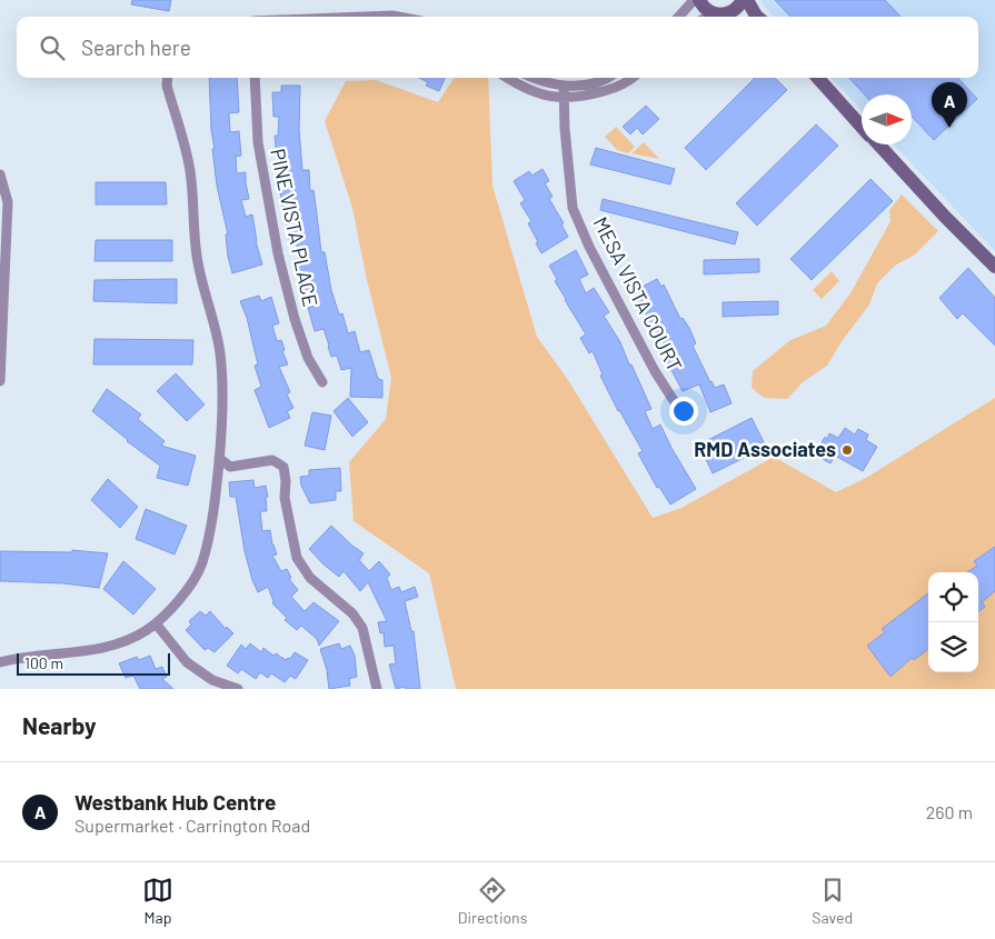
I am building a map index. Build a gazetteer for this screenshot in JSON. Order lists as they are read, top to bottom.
{
  "streets": {
    "street": ["PINE VISTA PLACE", "MESA VISTA COURT"]
  },
  "places": ["RMD Associates"],
  "scale_bar": "100 m",
  "north": "right",
  "page": {
    "search": "Search here",
    "pins": "A",
    "scale": "100 m",
    "heading": "Nearby",
    "list": [
      {
        "mark": "A",
        "name": "Westbank Hub Centre",
        "note": "Supermarket · Carrington Road",
        "value": "260 m"
      }
    ],
    "nav": ["Map", "Directions", "Saved"]
  }
}
